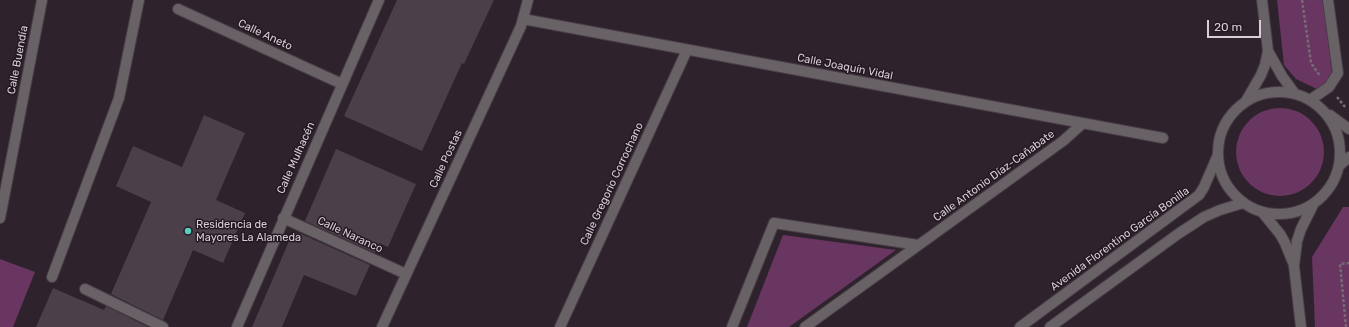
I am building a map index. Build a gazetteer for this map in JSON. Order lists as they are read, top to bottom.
{
  "streets": {
    "street": [
      "Calle Aneto",
      "Calle Buendía",
      "Calle Joaquín Vidal",
      "Calle Mulhacén",
      "Calle Postas",
      "Calle Antonio Díaz-Cañabate",
      "Calle Gregorio Corrochano",
      "Calle Naranco",
      "Avenida Florentino García Bonilla"
    ]
  },
  "crossings": [
    ["Calle Aneto", "Calle Mulhacén"],
    ["Calle Joaquín Vidal", "Calle Postas"],
    ["Calle Joaquín Vidal", "Calle Antonio Díaz-Cañabate"],
    ["Calle Joaquín Vidal", "Calle Gregorio Corrochano"],
    ["Calle Mulhacén", "Calle Naranco"],
    ["Calle Postas", "Calle Naranco"]
  ],
  "places": ["Residencia de Mayores La Alameda"],
  "scale_bar": "20 m"
}
